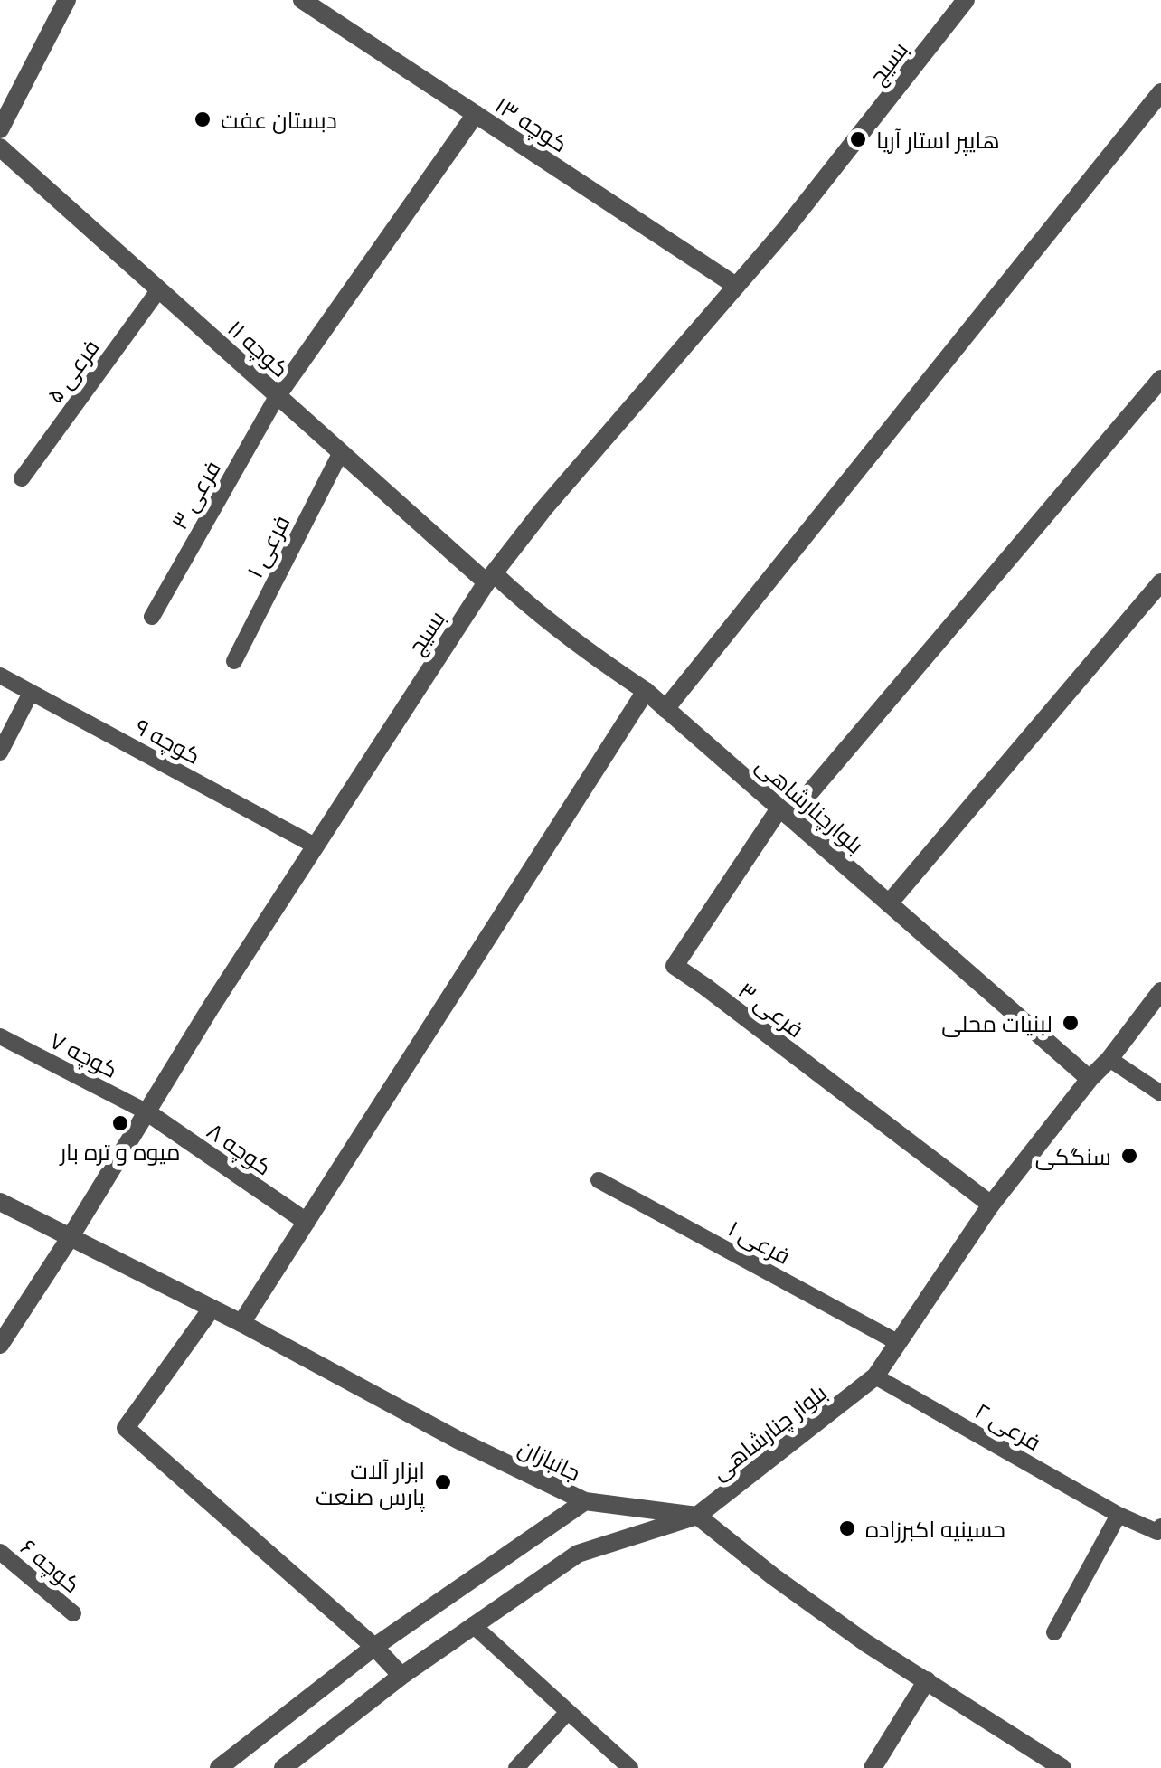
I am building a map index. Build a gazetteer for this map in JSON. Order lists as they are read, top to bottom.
{
  "streets": {
    "street": [
      "بسیج",
      "کوچه ۱۳",
      "کوچه ۱۱",
      "فرعی ۳",
      "بلوارچنارشاهی",
      "کوچه ۸",
      "بلوار چنارشاهی",
      "جانبازان"
    ],
    "lane": [
      "فرعی ۵",
      "فرعی ۱",
      "کوچه ۹",
      "کوچه ۷",
      "فرعی ۲",
      "کوچه ۶"
    ]
  },
  "crossings": [
    ["بسیج", "کوچه ۱۳"],
    ["بسیج", "کوچه ۱۱"],
    ["بسیج", "کوچه ۹"],
    ["بسیج", "بلوارچنارشاهی"],
    ["بسیج", "کوچه ۷"],
    ["بسیج", "کوچه ۸"],
    ["بسیج", "جانبازان"],
    ["کوچه ۱۱", "فرعی ۵"],
    ["کوچه ۱۱", "فرعی ۳"],
    ["کوچه ۱۱", "فرعی ۱"],
    ["کوچه ۱۱", "بلوارچنارشاهی"],
    ["فرعی ۳", "بلوارچنارشاهی"],
    ["فرعی ۳", "بلوار چنارشاهی"],
    ["فرعی ۱", "بلوار چنارشاهی"],
    ["بلوارچنارشاهی", "بلوار چنارشاهی"],
    ["کوچه ۷", "کوچه ۸"],
    ["فرعی ۲", "بلوار چنارشاهی"],
    ["بلوار چنارشاهی", "جانبازان"]
  ],
  "places": [
    "دبستان عفت",
    "هایپر استار آریا",
    "لبنیات محلی",
    "میوه و تره بار",
    "سنگکی",
    "ابزار آلات پارس صنعت",
    "حسینیه اکبرزاده"
  ]
}
